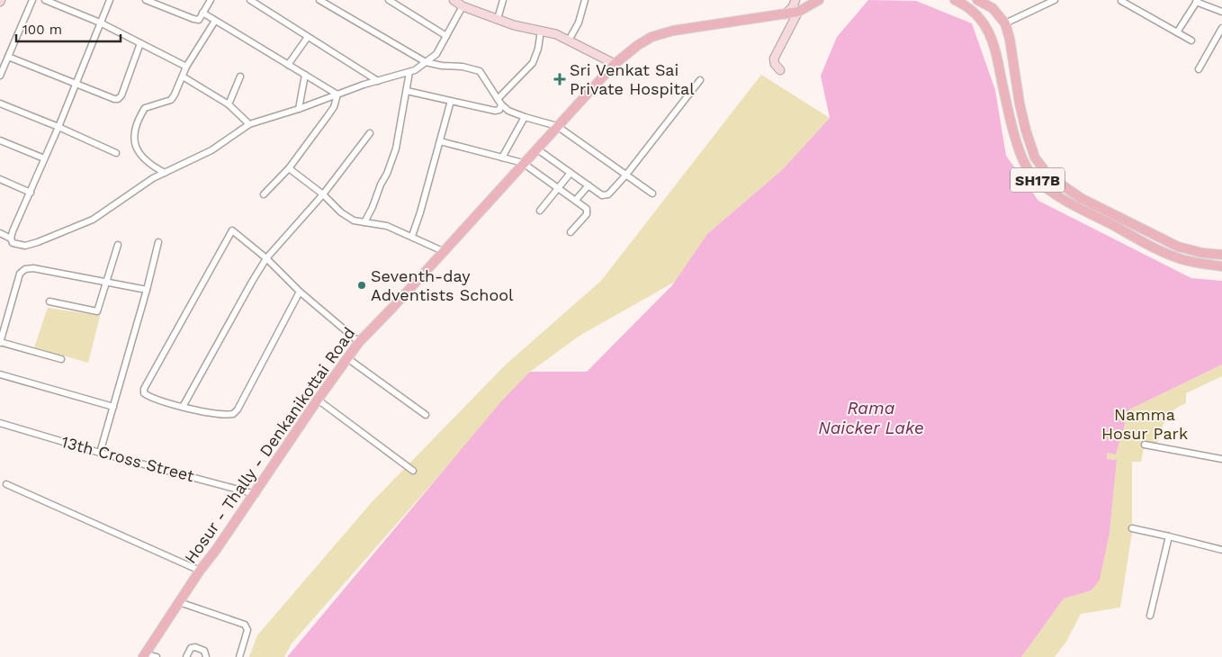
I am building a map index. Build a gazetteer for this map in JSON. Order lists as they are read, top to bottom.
{
  "streets": {
    "main road": ["SH17B", "Hosur - Thally - Denkanikottai Road"],
    "street": ["13th Cross Street"]
  },
  "crossings": [
    ["Hosur - Thally - Denkanikottai Road", "13th Cross Street"]
  ],
  "water": ["Rama Naicker Lake"],
  "parks": ["Namma Hosur Park"],
  "places": {
    "health": ["Sri Venkat Sai Private Hospital"],
    "other": ["Seventh-day Adventists School"]
  },
  "scale_bar": "100 m"
}
